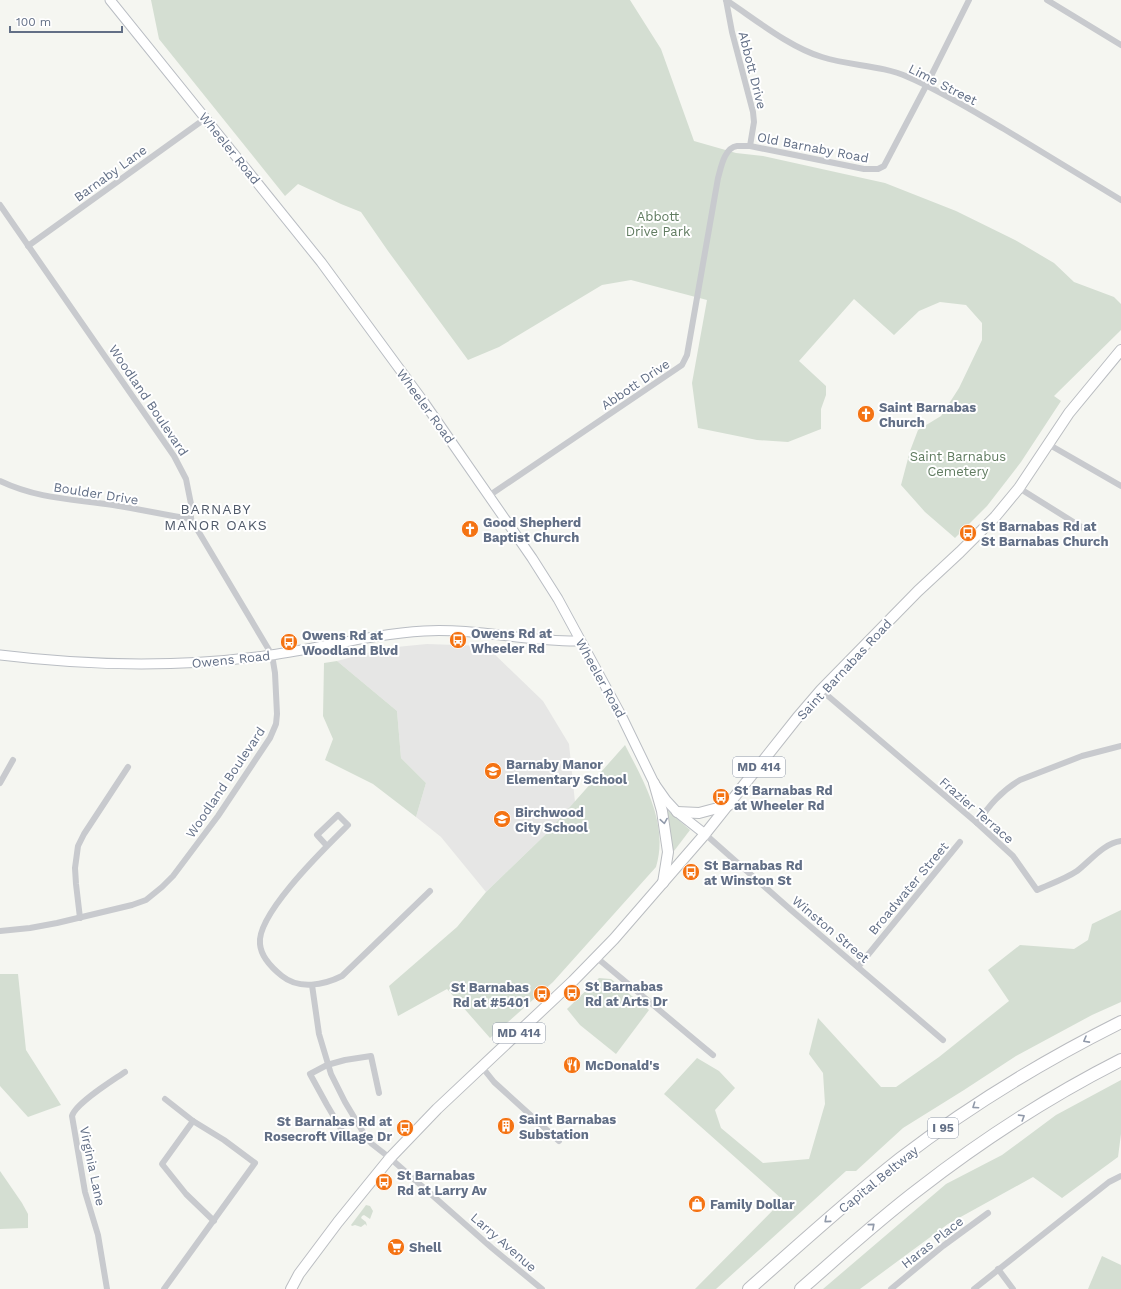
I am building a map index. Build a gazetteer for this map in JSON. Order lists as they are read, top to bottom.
{
  "streets": {
    "highway": ["I 95", "Capital Beltway"],
    "main road": [
      "Wheeler Road",
      "Owens Road",
      "Saint Barnabas Road",
      "MD 414"
    ],
    "street": [
      "Abbott Drive",
      "Lime Street",
      "Old Barnaby Road",
      "Barnaby Lane",
      "Woodland Boulevard",
      "Boulder Drive",
      "Frazier Terrace",
      "Broadwater Street",
      "Winston Street",
      "Virginia Lane",
      "Larry Avenue",
      "Haras Place"
    ]
  },
  "crossings": [
    ["Abbott Drive", "Lime Street"],
    ["Abbott Drive", "Old Barnaby Road"],
    ["Abbott Drive", "Wheeler Road"],
    ["Lime Street", "Old Barnaby Road"],
    ["Wheeler Road", "Barnaby Lane"],
    ["Wheeler Road", "Owens Road"],
    ["Wheeler Road", "Saint Barnabas Road"],
    ["Wheeler Road", "Winston Street"],
    ["Barnaby Lane", "Woodland Boulevard"],
    ["Woodland Boulevard", "Boulder Drive"],
    ["Woodland Boulevard", "Owens Road"],
    ["Saint Barnabas Road", "Frazier Terrace"],
    ["Saint Barnabas Road", "Winston Street"],
    ["Saint Barnabas Road", "Larry Avenue"],
    ["Broadwater Street", "Winston Street"]
  ],
  "districts": ["BARNABY MANOR OAKS"],
  "parks": ["Abbott Drive Park", "Saint Barnabus Cemetery"],
  "places": {
    "church": ["Saint Barnabas Church", "Good Shepherd Baptist Church"],
    "bus stop": [
      "St Barnabas Rd at St Barnabas Church",
      "Owens Rd at Wheeler Rd",
      "Owens Rd at Woodland Blvd",
      "St Barnabas Rd at Wheeler Rd",
      "St Barnabas Rd at Winston St",
      "St Barnabas Rd at Arts Dr",
      "St Barnabas Rd at #5401",
      "St Barnabas Rd at Rosecroft Village Dr",
      "St Barnabas Rd at Larry Av"
    ],
    "school or university": ["Barnaby Manor Elementary School", "Birchwood City School"],
    "restaurant": ["McDonald's"],
    "building": ["Saint Barnabas Substation"],
    "shop": ["Family Dollar"],
    "supermarket": ["Shell"]
  },
  "scale_bar": "100 m"
}
